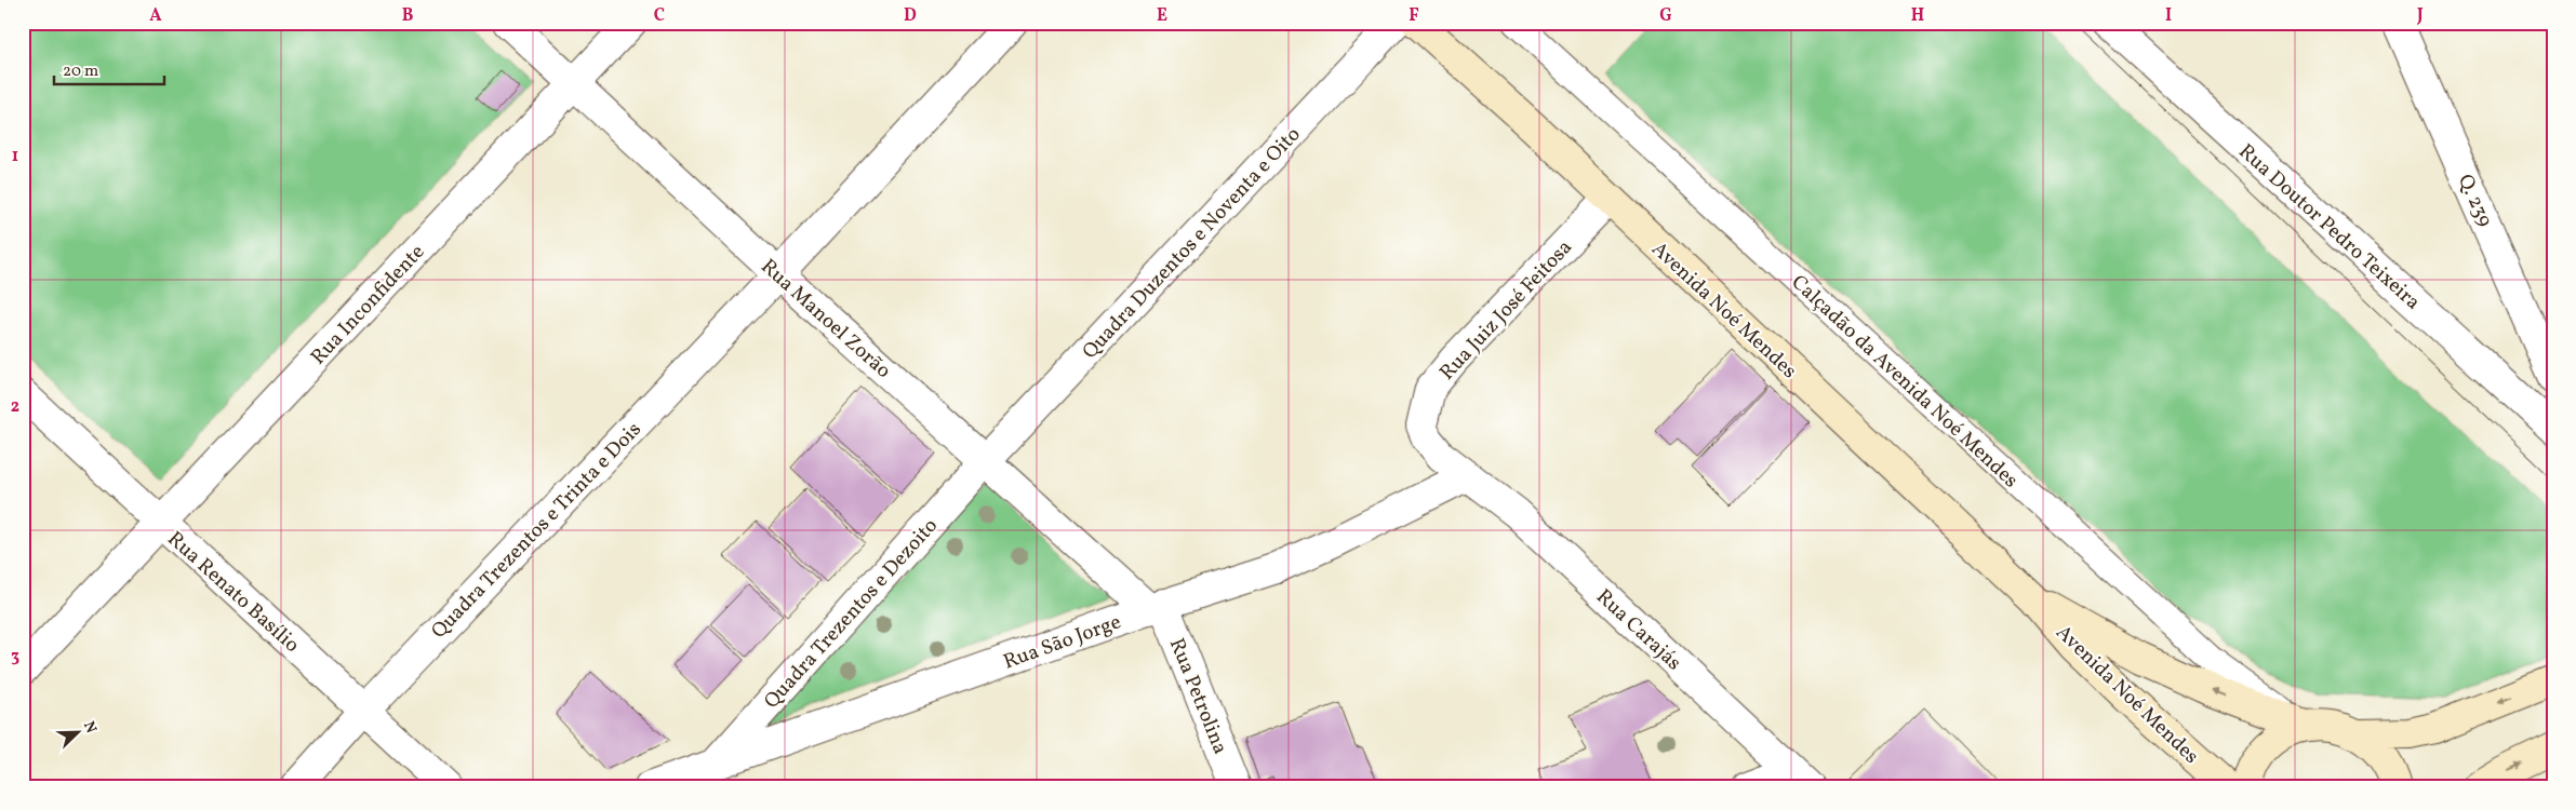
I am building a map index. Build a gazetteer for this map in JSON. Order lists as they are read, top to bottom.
{
  "streets": {
    "main road": ["Avenida Noé Mendes"],
    "street": [
      "Q. 239",
      "Rua Doutor Pedro Teixeira",
      "Quadra Duzentos e Noventa e Oito",
      "Rua Inconfidente",
      "Rua Juiz José Feitosa",
      "Rua Manoel Zorão",
      "Calçadão da Avenida Noé Mendes",
      "Quadra Trezentos e Trinta e Dois",
      "Rua Renato Basílio",
      "Quadra Trezentos e Dezoito",
      "Rua Carajás",
      "Rua São Jorge",
      "Rua Petrolina"
    ]
  },
  "crossings": [
    ["Quadra Duzentos e Noventa e Oito", "Rua Manoel Zorão"],
    ["Quadra Duzentos e Noventa e Oito", "Quadra Trezentos e Dezoito"],
    ["Rua Inconfidente", "Rua Manoel Zorão"],
    ["Rua Inconfidente", "Rua Renato Basílio"],
    ["Rua Juiz José Feitosa", "Avenida Noé Mendes"],
    ["Rua Juiz José Feitosa", "Rua Carajás"],
    ["Rua Juiz José Feitosa", "Rua São Jorge"],
    ["Avenida Noé Mendes", "Calçadão da Avenida Noé Mendes"],
    ["Rua Manoel Zorão", "Quadra Trezentos e Trinta e Dois"],
    ["Rua Manoel Zorão", "Quadra Trezentos e Dezoito"],
    ["Rua Manoel Zorão", "Rua São Jorge"],
    ["Rua Manoel Zorão", "Rua Petrolina"],
    ["Quadra Trezentos e Trinta e Dois", "Rua Renato Basílio"],
    ["Quadra Trezentos e Dezoito", "Rua São Jorge"],
    ["Rua Carajás", "Rua São Jorge"],
    ["Rua São Jorge", "Rua Petrolina"]
  ],
  "scale_bar": "20 m",
  "north": "top right",
  "grid": {
    "columns": [
      "A",
      "B",
      "C",
      "D",
      "E",
      "F",
      "G",
      "H",
      "I",
      "J"
    ],
    "rows": ["1", "2", "3"]
  }
}
